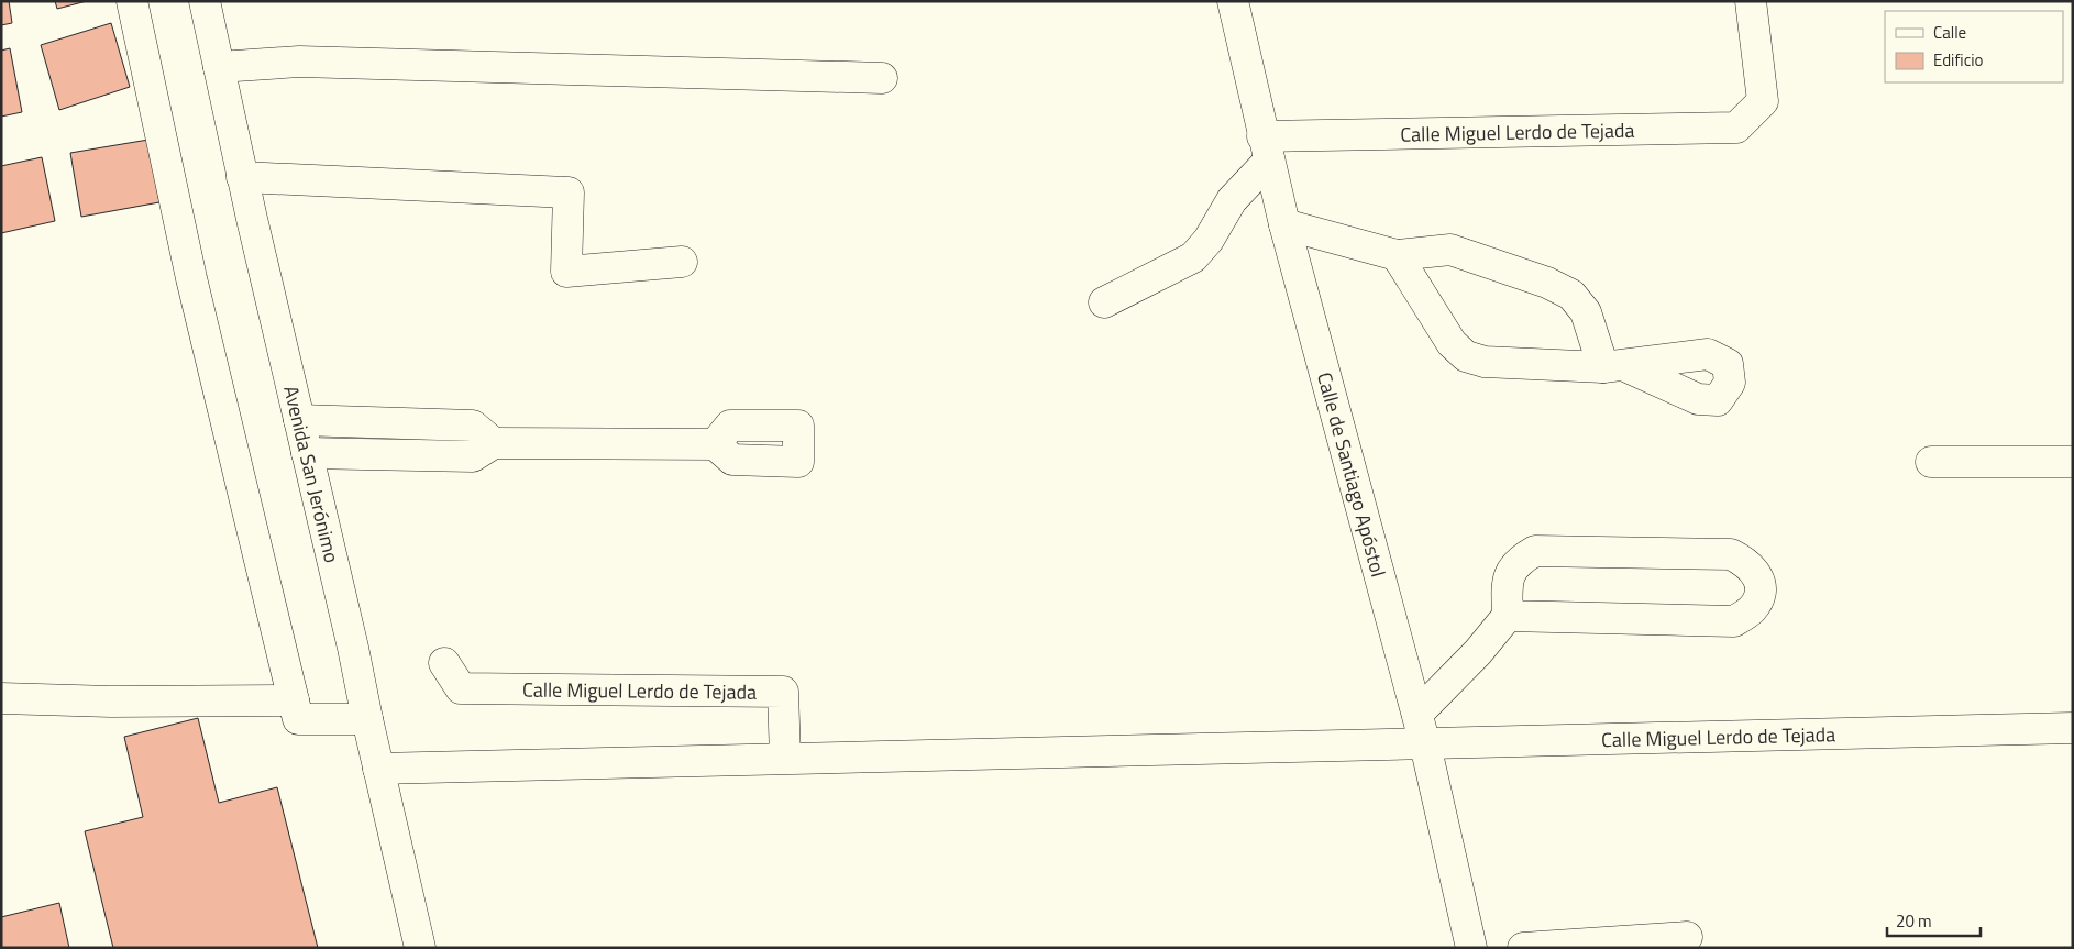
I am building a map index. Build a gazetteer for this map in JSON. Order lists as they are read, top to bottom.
{
  "streets": {
    "street": ["Calle Miguel Lerdo de Tejada", "Calle de Santiago Apóstol", "Avenida San Jerónimo"]
  },
  "crossings": [
    ["Calle Miguel Lerdo de Tejada", "Calle de Santiago Apóstol"]
  ],
  "legend": ["Calle", "Edificio"],
  "scale_bar": "20 m"
}
